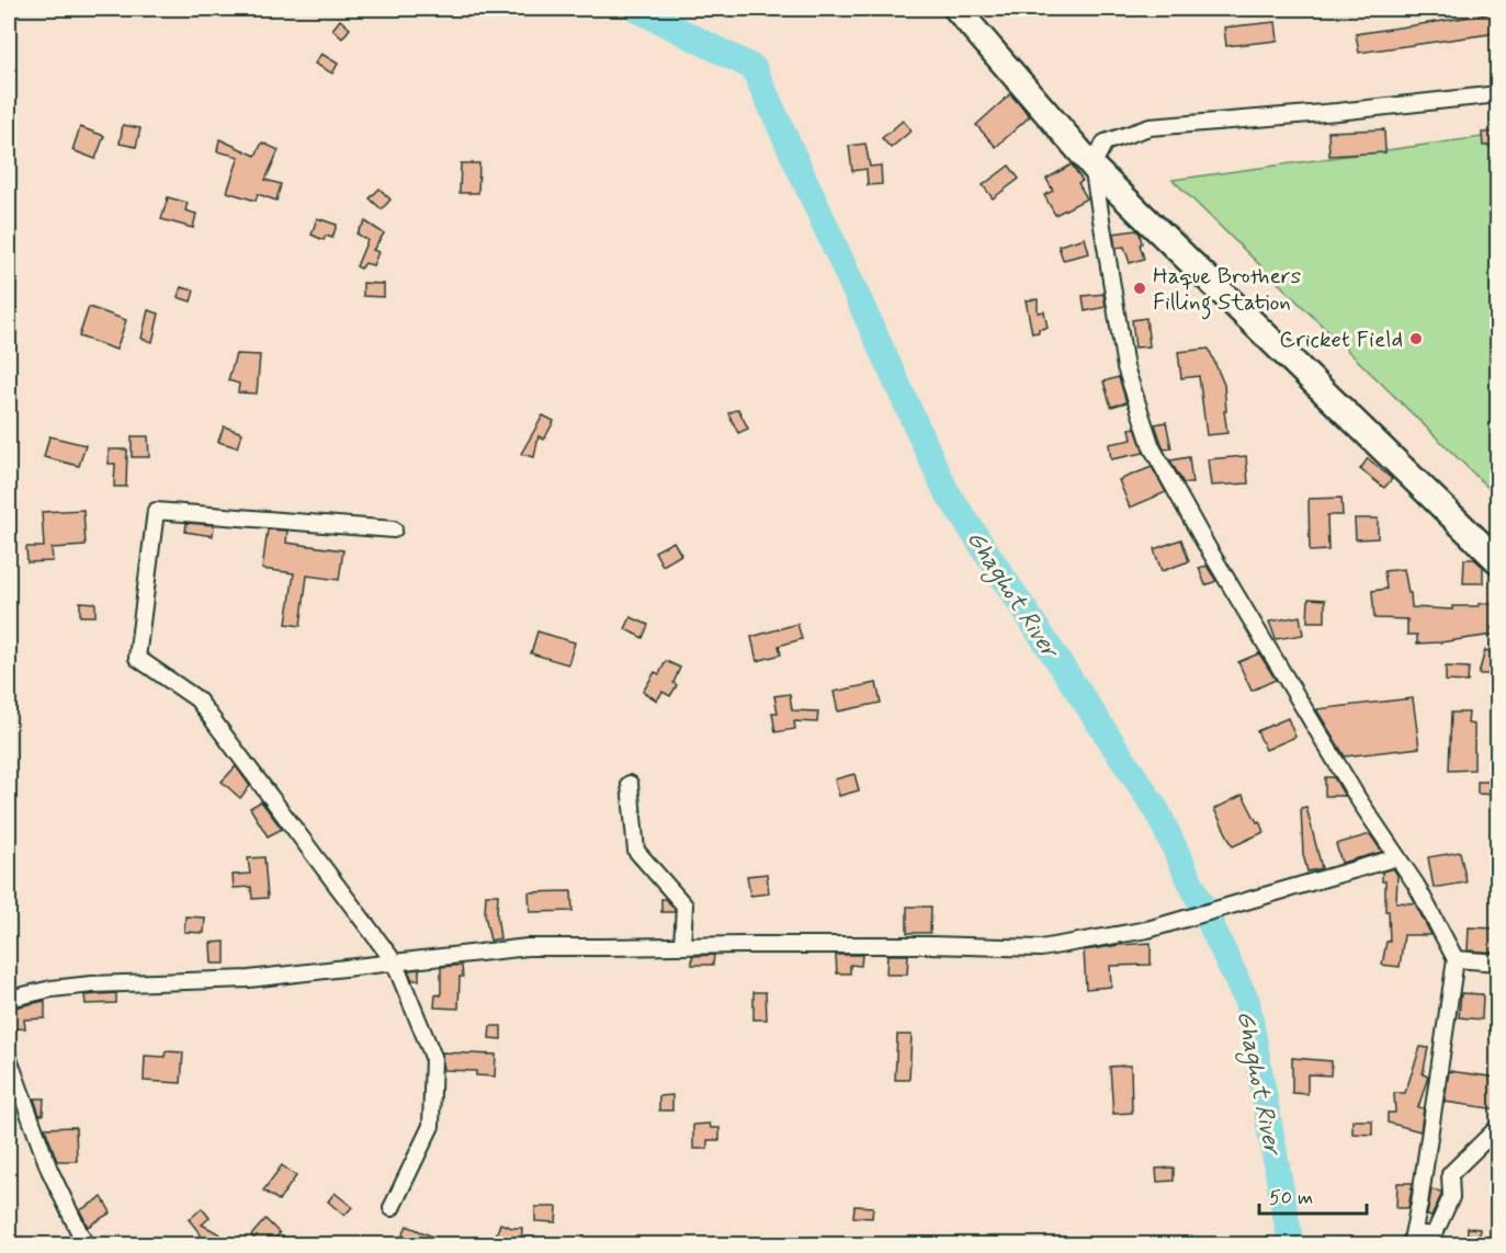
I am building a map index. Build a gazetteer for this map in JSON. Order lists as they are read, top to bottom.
{
  "water": ["Ghaghot River"],
  "places": ["Haque Brothers Filling Station", "Cricket Field"],
  "scale_bar": "50 m"
}
